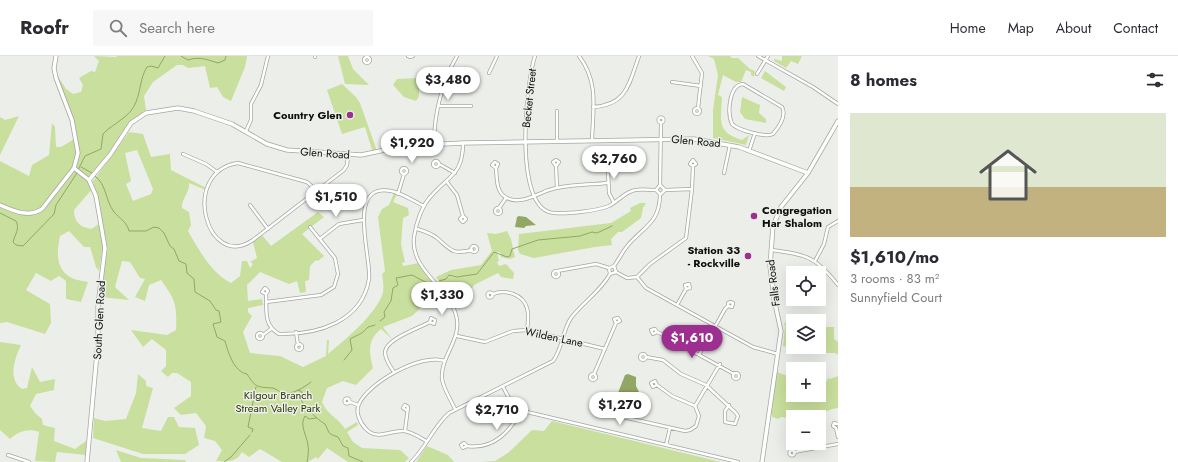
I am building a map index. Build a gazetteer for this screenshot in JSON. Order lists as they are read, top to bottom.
{
  "streets": {
    "main road": ["Glen Road", "Falls Road", "South Glen Road"],
    "street": ["Becket Street", "Wilden Lane"]
  },
  "crossings": [
    ["Becket Street", "Glen Road"],
    ["Glen Road", "Falls Road"],
    ["Glen Road", "South Glen Road"]
  ],
  "parks": ["Kilgour Branch Stream Valley Park"],
  "places": ["Country Glen", "Congregation Har Shalom", "Station 33 - Rockville"],
  "page": {
    "header": "Roofr",
    "search": "Search here",
    "nav": [
      "Home",
      "Map",
      "About",
      "Contact"
    ],
    "heading": "8 homes",
    "price": [
      "$3,480",
      "$1,920",
      "$2,760",
      "$1,510",
      "$1,330",
      "$1,610",
      "$1,270",
      "$2,710"
    ],
    "list": [
      {
        "name": "$1,610/mo",
        "note": "3 rooms · 83 m² · Sunnyfield Court"
      }
    ],
    "map_buttons": ["+", "−"]
  }
}
